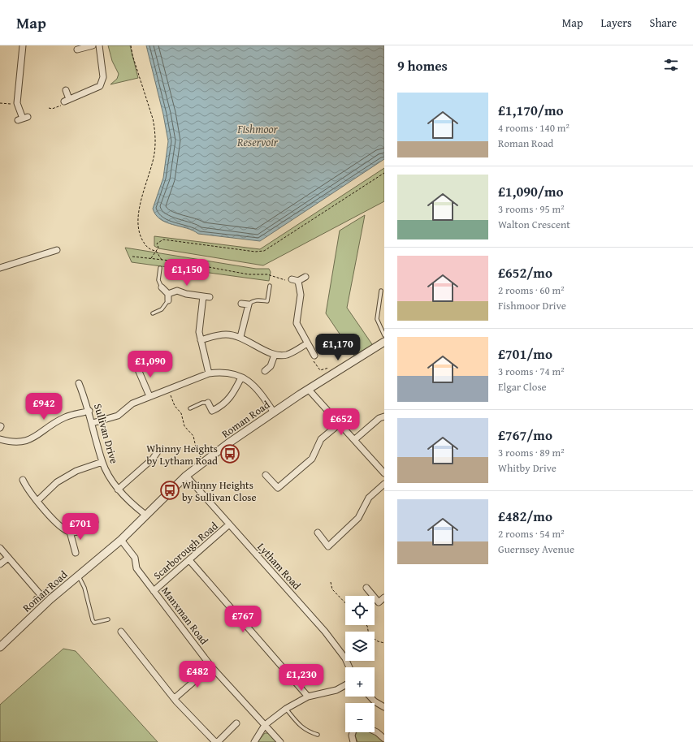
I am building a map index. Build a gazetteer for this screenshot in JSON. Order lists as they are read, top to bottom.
{
  "streets": {
    "street": [
      "Roman Road",
      "Sullivan Drive",
      "Scarborough Road",
      "Lytham Road",
      "Manxman Road"
    ]
  },
  "crossings": [
    ["Roman Road", "Sullivan Drive"],
    ["Roman Road", "Lytham Road"],
    ["Roman Road", "Manxman Road"],
    ["Scarborough Road", "Lytham Road"],
    ["Scarborough Road", "Manxman Road"]
  ],
  "water": ["Fishmoor Reservoir"],
  "places": {
    "bus stop": ["Whinny Heights by Lytham Road", "Whinny Heights by Sullivan Close"]
  },
  "page": {
    "header": "Map",
    "nav": ["Map", "Layers", "Share"],
    "heading": "9 homes",
    "list": [
      {
        "name": "£1,170/mo",
        "note": "4 rooms · 140 m² · Roman Road"
      },
      {
        "name": "£1,090/mo",
        "note": "3 rooms · 95 m² · Walton Crescent"
      },
      {
        "name": "£652/mo",
        "note": "2 rooms · 60 m² · Fishmoor Drive"
      },
      {
        "name": "£701/mo",
        "note": "3 rooms · 74 m² · Elgar Close"
      },
      {
        "name": "£767/mo",
        "note": "3 rooms · 89 m² · Whitby Drive"
      },
      {
        "name": "£482/mo",
        "note": "2 rooms · 54 m² · Guernsey Avenue"
      }
    ],
    "price": [
      "£1,150",
      "£1,170",
      "£1,090",
      "£942",
      "£652",
      "£701",
      "£767",
      "£482",
      "£1,230"
    ],
    "map_buttons": ["+", "−"]
  }
}
